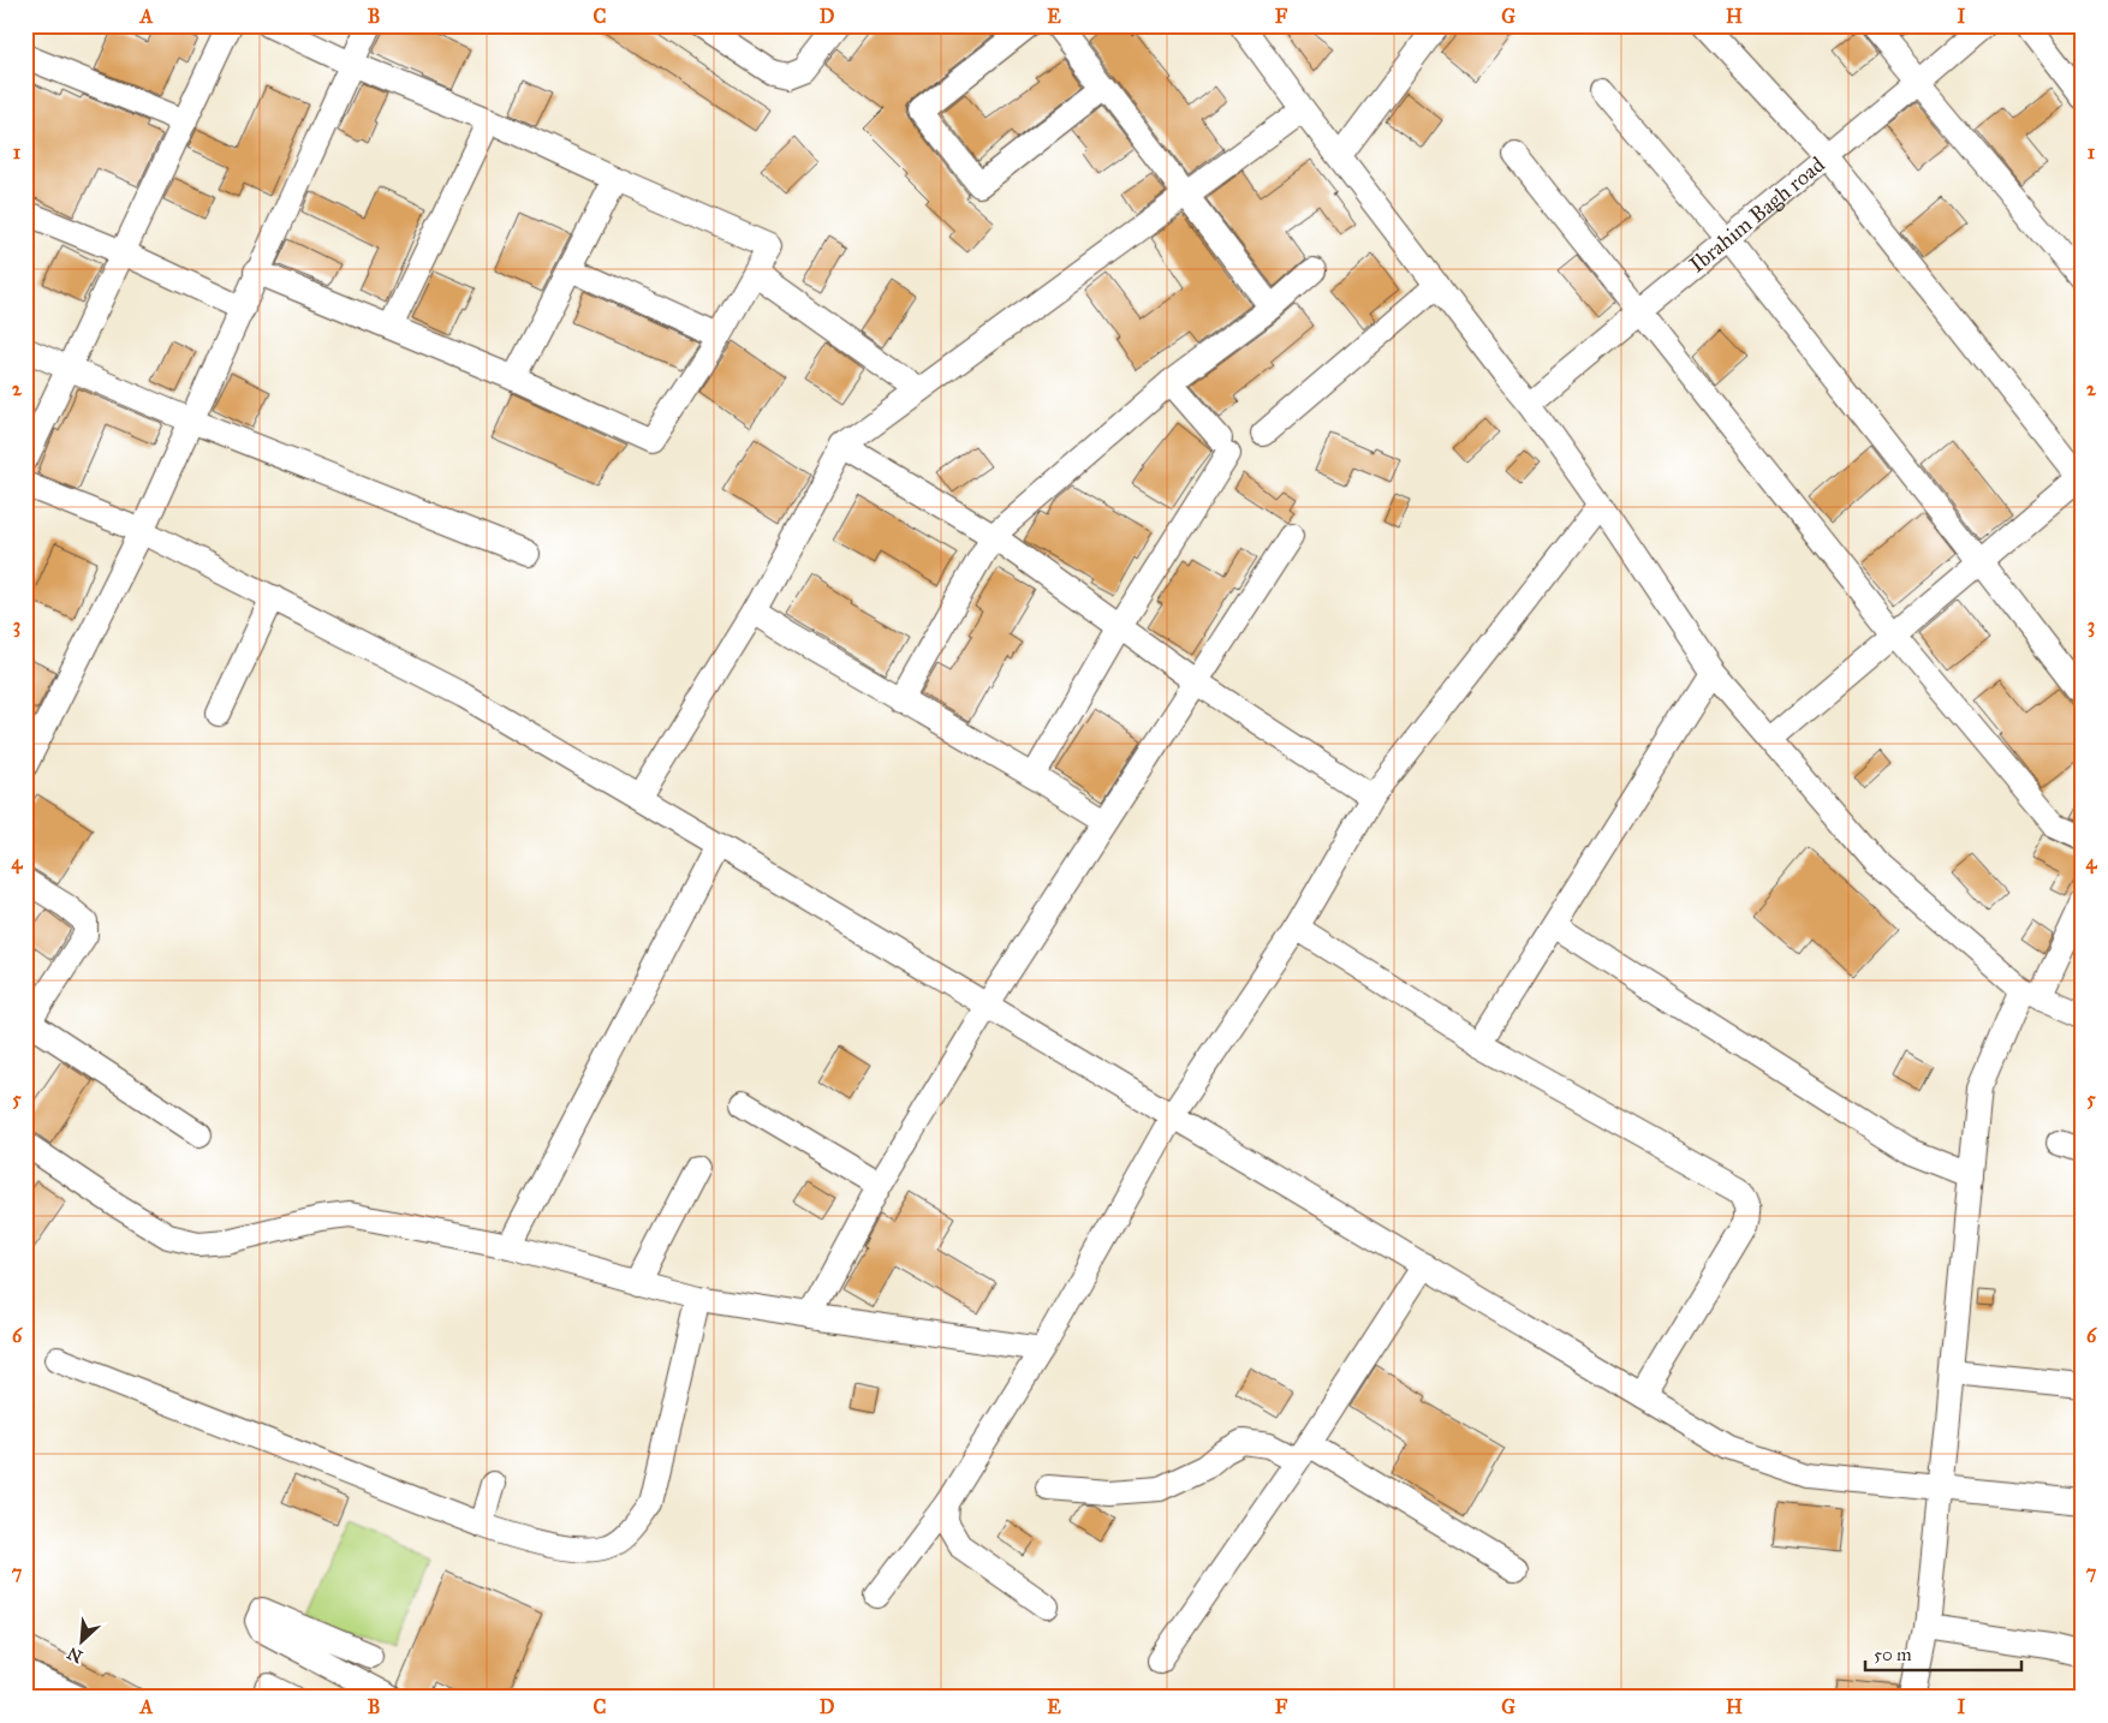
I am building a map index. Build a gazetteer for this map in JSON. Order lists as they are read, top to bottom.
{
  "streets": {
    "street": ["Ibrahim Bagh road"]
  },
  "scale_bar": "50 m",
  "north": "bottom left",
  "grid": {
    "columns": [
      "A",
      "B",
      "C",
      "D",
      "E",
      "F",
      "G",
      "H",
      "I"
    ],
    "rows": [
      "1",
      "2",
      "3",
      "4",
      "5",
      "6",
      "7"
    ]
  }
}
